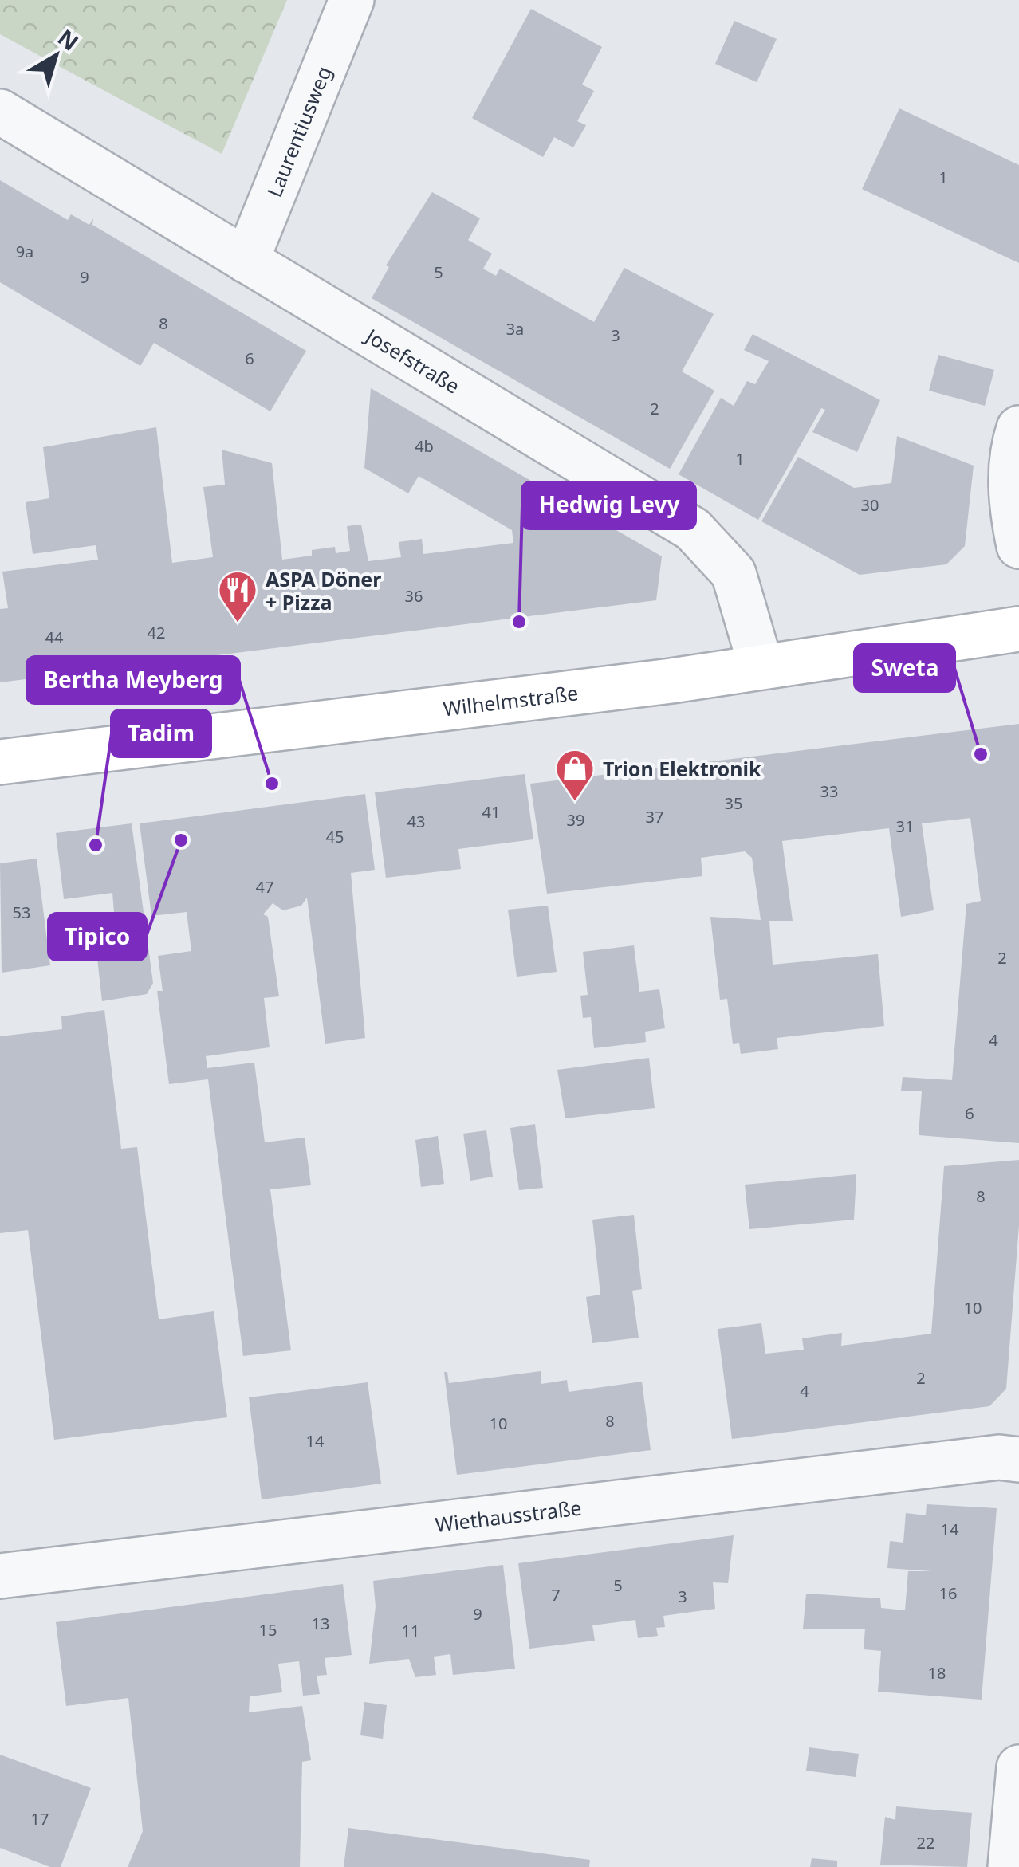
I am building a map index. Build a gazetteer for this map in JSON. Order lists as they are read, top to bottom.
{
  "streets": {
    "main road": ["Wilhelmstraße"],
    "street": ["Laurentiusweg", "Josefstraße", "Wiethausstraße"]
  },
  "crossings": [
    ["Laurentiusweg", "Josefstraße"],
    ["Josefstraße", "Wilhelmstraße"]
  ],
  "places": {
    "other": [
      "Hedwig Levy",
      "Sweta",
      "Bertha Meyberg",
      "Tipico",
      "Tadim"
    ],
    "restaurant": ["ASPA Döner + Pizza"],
    "shop": ["Trion Elektronik"]
  },
  "house_numbers": [
    "1",
    "9a",
    "5",
    "9",
    "8",
    "3a",
    "3",
    "6",
    "2",
    "4b",
    "1",
    "30",
    "36",
    "42",
    "44",
    "33",
    "35",
    "41",
    "37",
    "39",
    "43",
    "31",
    "45",
    "47",
    "53",
    "2",
    "4",
    "6",
    "8",
    "10",
    "2",
    "4",
    "8",
    "10",
    "14",
    "14",
    "5",
    "16",
    "7",
    "3",
    "9",
    "13",
    "15",
    "11",
    "18",
    "17",
    "22"
  ],
  "north": "top right"
}
